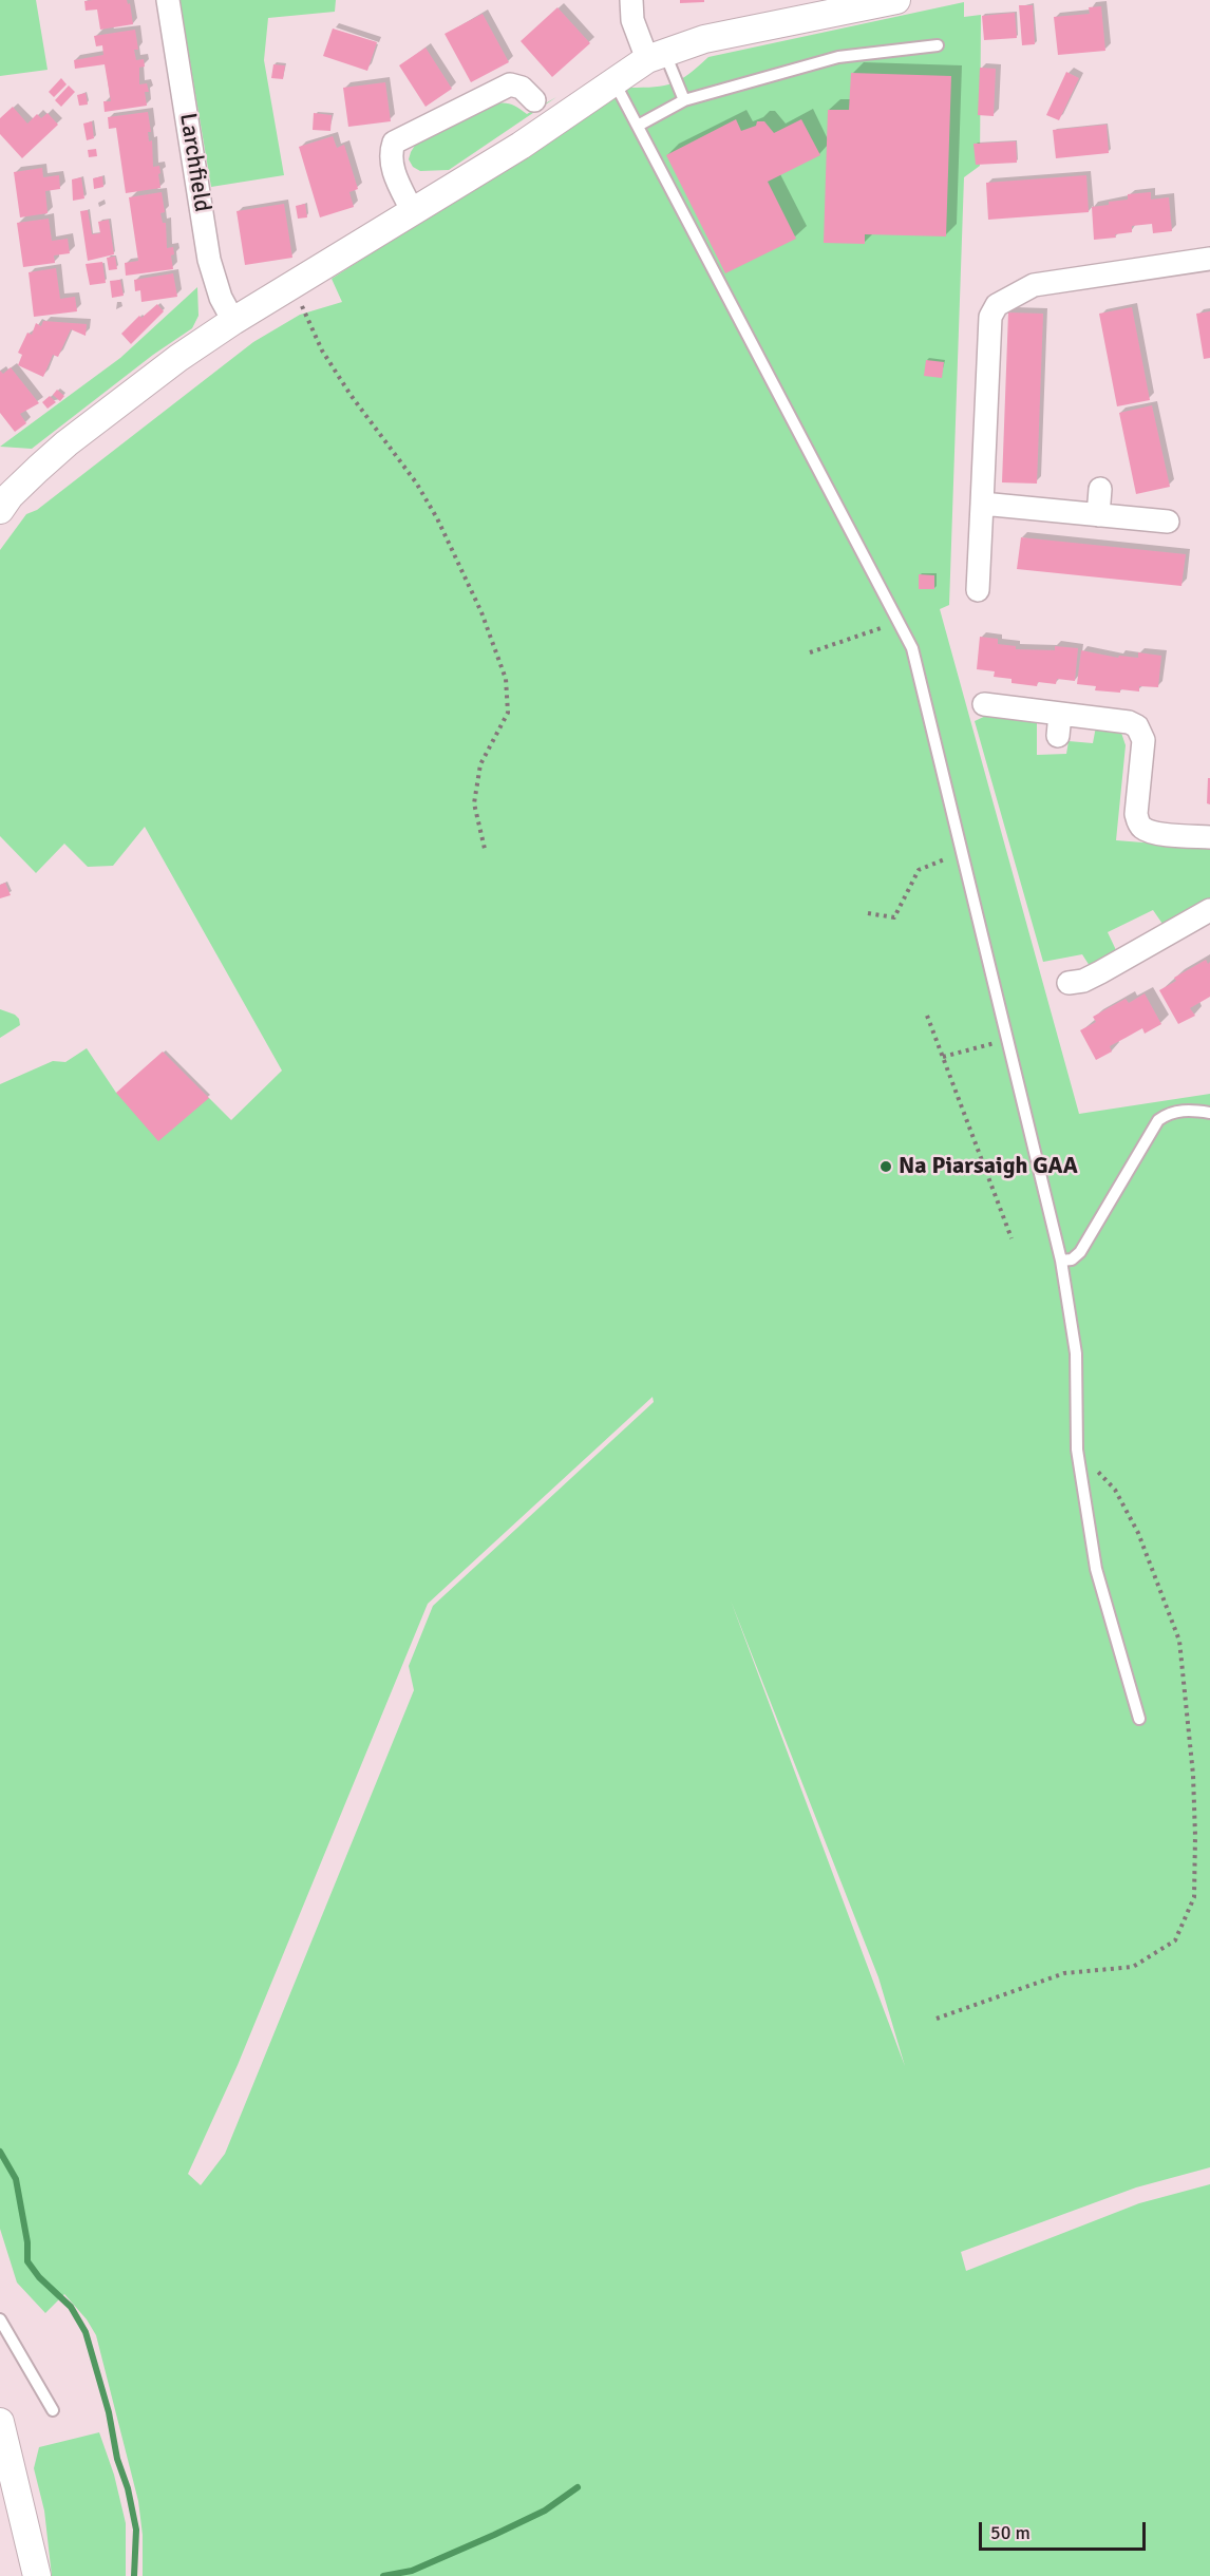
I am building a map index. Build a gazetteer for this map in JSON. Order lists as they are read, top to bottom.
{
  "streets": {
    "street": ["Larchfield"]
  },
  "places": ["Na Piarsaigh GAA"],
  "scale_bar": "50 m"
}
